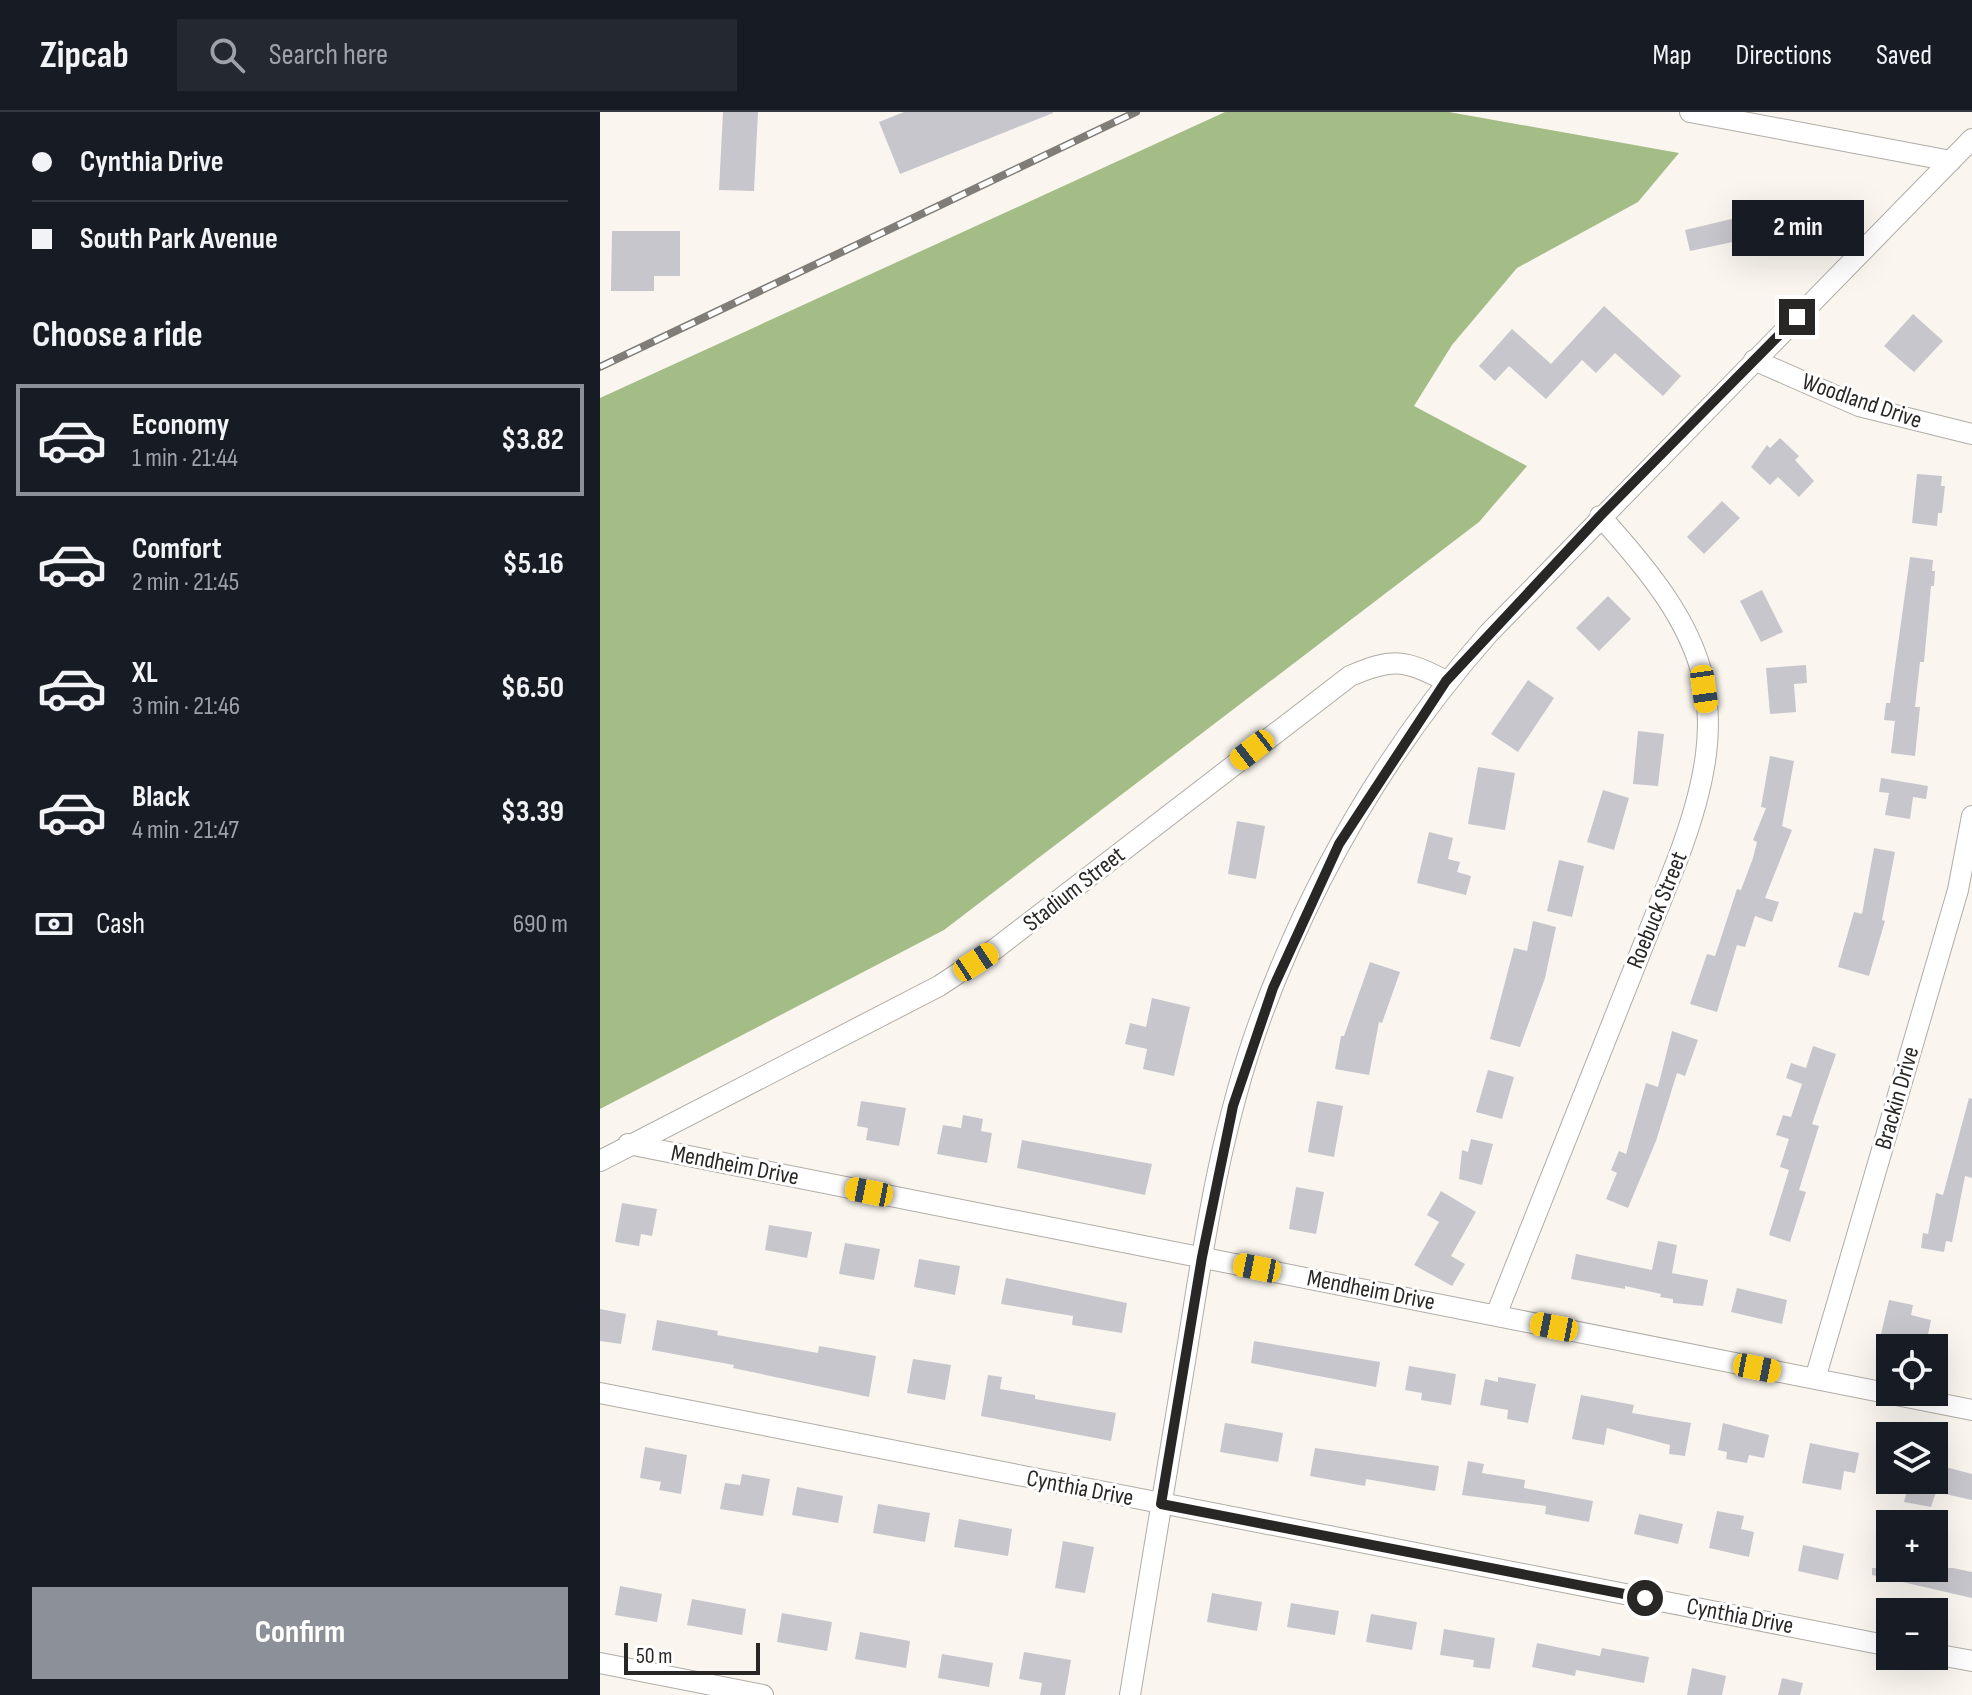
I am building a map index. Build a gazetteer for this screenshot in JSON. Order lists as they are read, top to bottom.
{
  "streets": {
    "street": [
      "Woodland Drive",
      "Stadium Street",
      "Roebuck Street",
      "Brackin Drive",
      "Mendheim Drive",
      "Cynthia Drive"
    ]
  },
  "crossings": [
    ["Stadium Street", "Mendheim Drive"],
    ["Roebuck Street", "Mendheim Drive"],
    ["Brackin Drive", "Mendheim Drive"]
  ],
  "scale_bar": "50 m",
  "page": {
    "header": "Zipcab",
    "search": "Search here",
    "nav": ["Map", "Directions", "Saved"],
    "banner": ["Cynthia Drive", "South Park Avenue"],
    "bubble": "2 min",
    "heading": "Choose a ride",
    "list": [
      {
        "name": "Economy",
        "note": "1 min · 21:44",
        "value": "$3.82"
      },
      {
        "name": "Comfort",
        "note": "2 min · 21:45",
        "value": "$5.16"
      },
      {
        "name": "XL",
        "note": "3 min · 21:46",
        "value": "$6.50"
      },
      {
        "name": "Black",
        "note": "4 min · 21:47",
        "value": "$3.39"
      }
    ],
    "pay": ["Cash", "690 m"],
    "map_buttons": ["+", "−"],
    "buttons": "Confirm",
    "scale": "50 m"
  }
}
